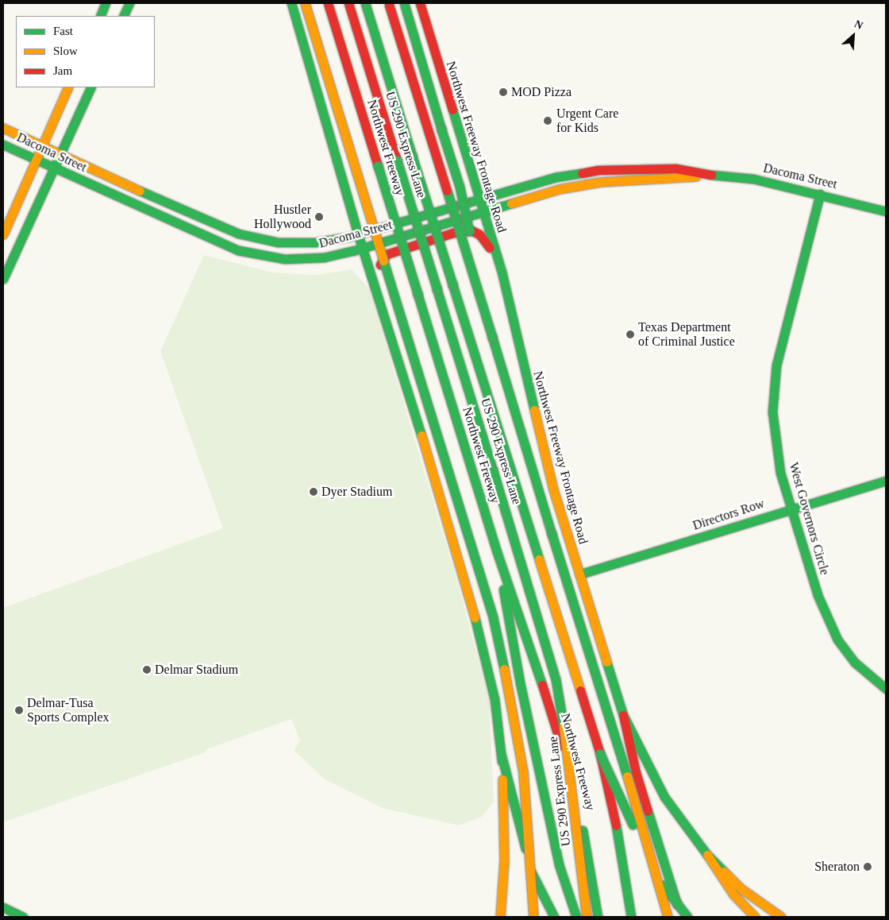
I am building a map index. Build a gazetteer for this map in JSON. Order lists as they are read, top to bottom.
{
  "streets": {
    "main road": [
      "US 290 Express Lane",
      "Northwest Freeway Frontage Road",
      "Northwest Freeway",
      "Dacoma Street",
      "Directors Row",
      "West Governors Circle"
    ]
  },
  "crossings": [
    ["Northwest Freeway Frontage Road", "Dacoma Street"],
    ["Northwest Freeway Frontage Road", "Directors Row"],
    ["Dacoma Street", "West Governors Circle"],
    ["Directors Row", "West Governors Circle"]
  ],
  "places": [
    "MOD Pizza",
    "Urgent Care for Kids",
    "Hustler Hollywood",
    "Texas Department of Criminal Justice",
    "Dyer Stadium",
    "Delmar Stadium",
    "Delmar-Tusa Sports Complex",
    "Sheraton"
  ],
  "legend": ["Fast", "Slow", "Jam"],
  "north": "top right"
}
